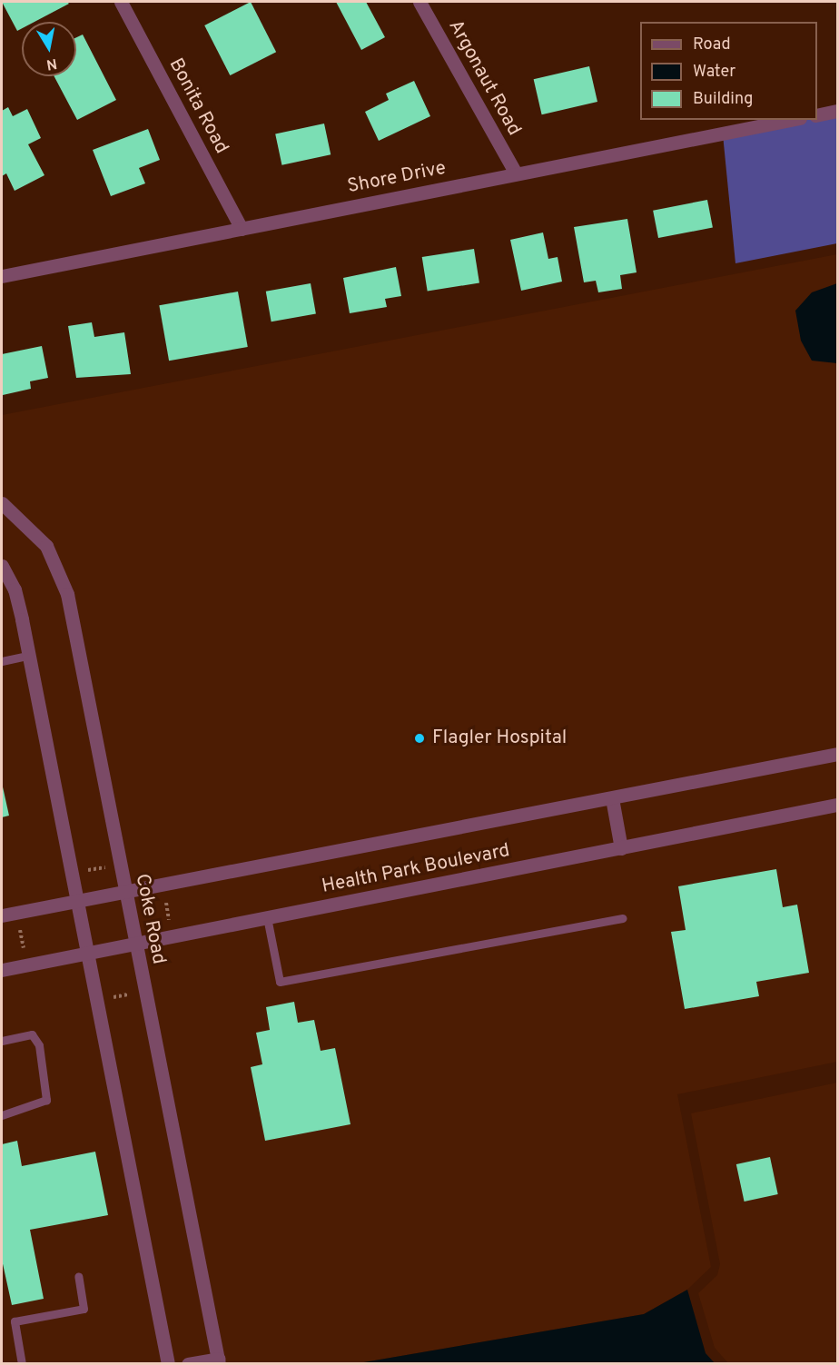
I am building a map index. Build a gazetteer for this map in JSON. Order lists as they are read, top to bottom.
{
  "streets": {
    "street": [
      "Argonaut Road",
      "Bonita Road",
      "Shore Drive",
      "Health Park Boulevard",
      "Coke Road"
    ]
  },
  "crossings": [
    ["Argonaut Road", "Shore Drive"],
    ["Bonita Road", "Shore Drive"],
    ["Health Park Boulevard", "Coke Road"]
  ],
  "places": ["Flagler Hospital"],
  "legend": ["Road", "Water", "Building"],
  "north": "bottom"
}
